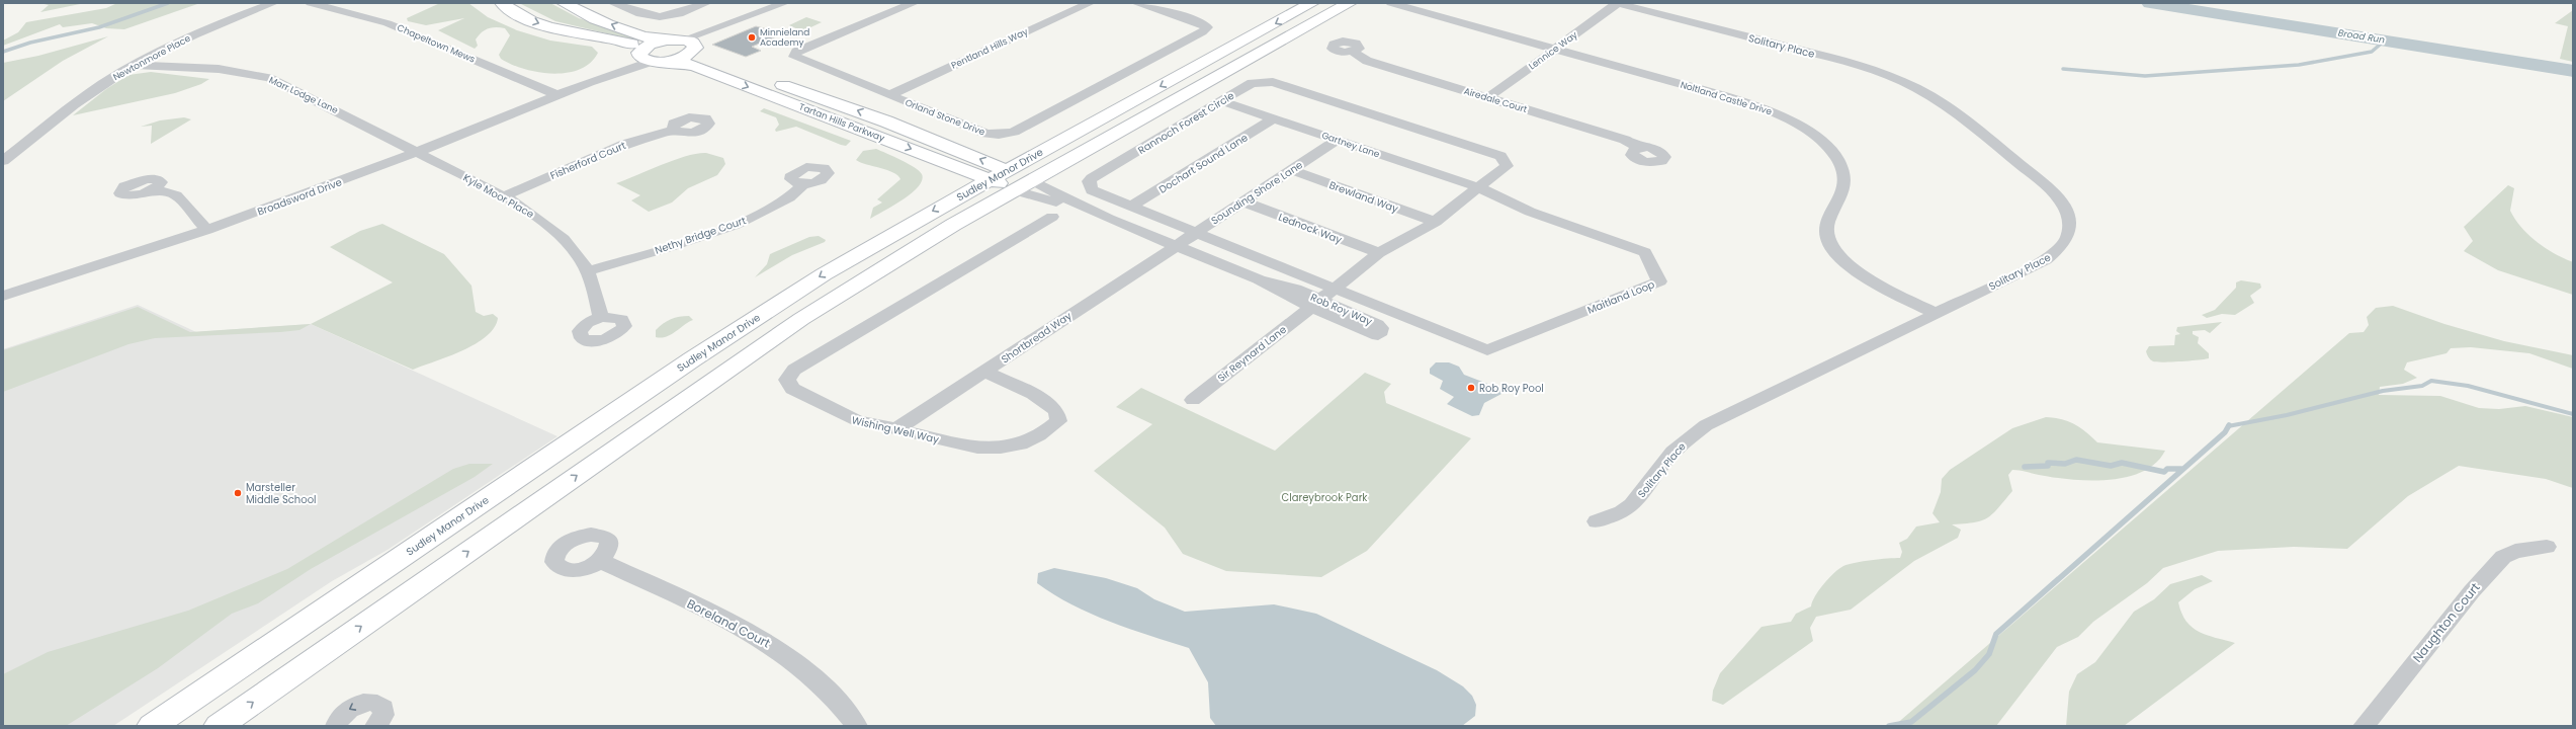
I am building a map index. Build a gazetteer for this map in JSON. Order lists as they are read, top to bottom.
{
  "streets": {
    "main road": ["Tartan Hills Parkway", "Sudley Manor Drive"],
    "street": [
      "Chapeltown Mews",
      "Solitary Place",
      "Pentland Hills Way",
      "Lennice Way",
      "Newtonmore Place",
      "Marr Lodge Lane",
      "Noltland Castle Drive",
      "Airedale Court",
      "Orland Stone Drive",
      "Rannoch Forest Circle",
      "Gartney Lane",
      "Fisherford Court",
      "Dochart Sound Lane",
      "Sounding Shore Lane",
      "Kyle Moor Place",
      "Broadsword Drive",
      "Brewland Way",
      "Lednock Way",
      "Nethy Bridge Court",
      "Maitland Loop",
      "Rob Roy Way",
      "Shortbread Way",
      "Sir Reynard Lane",
      "Wishing Well Way",
      "Naughton Court",
      "Boreland Court"
    ]
  },
  "crossings": [
    ["Chapeltown Mews", "Broadsword Drive"],
    ["Solitary Place", "Lennice Way"],
    ["Solitary Place", "Noltland Castle Drive"],
    ["Pentland Hills Way", "Orland Stone Drive"],
    ["Lennice Way", "Noltland Castle Drive"],
    ["Lennice Way", "Airedale Court"],
    ["Newtonmore Place", "Marr Lodge Lane"],
    ["Marr Lodge Lane", "Kyle Moor Place"],
    ["Marr Lodge Lane", "Broadsword Drive"],
    ["Tartan Hills Parkway", "Sudley Manor Drive"],
    ["Tartan Hills Parkway", "Broadsword Drive"],
    ["Tartan Hills Parkway", "Rob Roy Way"],
    ["Rannoch Forest Circle", "Gartney Lane"],
    ["Rannoch Forest Circle", "Dochart Sound Lane"],
    ["Rannoch Forest Circle", "Sounding Shore Lane"],
    ["Rannoch Forest Circle", "Maitland Loop"],
    ["Gartney Lane", "Dochart Sound Lane"],
    ["Gartney Lane", "Sounding Shore Lane"],
    ["Gartney Lane", "Maitland Loop"],
    ["Fisherford Court", "Kyle Moor Place"],
    ["Sudley Manor Drive", "Rob Roy Way"],
    ["Sounding Shore Lane", "Brewland Way"],
    ["Sounding Shore Lane", "Lednock Way"],
    ["Sounding Shore Lane", "Rob Roy Way"],
    ["Sounding Shore Lane", "Shortbread Way"],
    ["Kyle Moor Place", "Broadsword Drive"],
    ["Kyle Moor Place", "Nethy Bridge Court"],
    ["Rob Roy Way", "Shortbread Way"],
    ["Rob Roy Way", "Sir Reynard Lane"],
    ["Shortbread Way", "Wishing Well Way"]
  ],
  "water": ["Broad Run"],
  "parks": ["Clareybrook Park"],
  "places": ["Minnieland Academy", "Rob Roy Pool", "Marsteller Middle School"]
}
